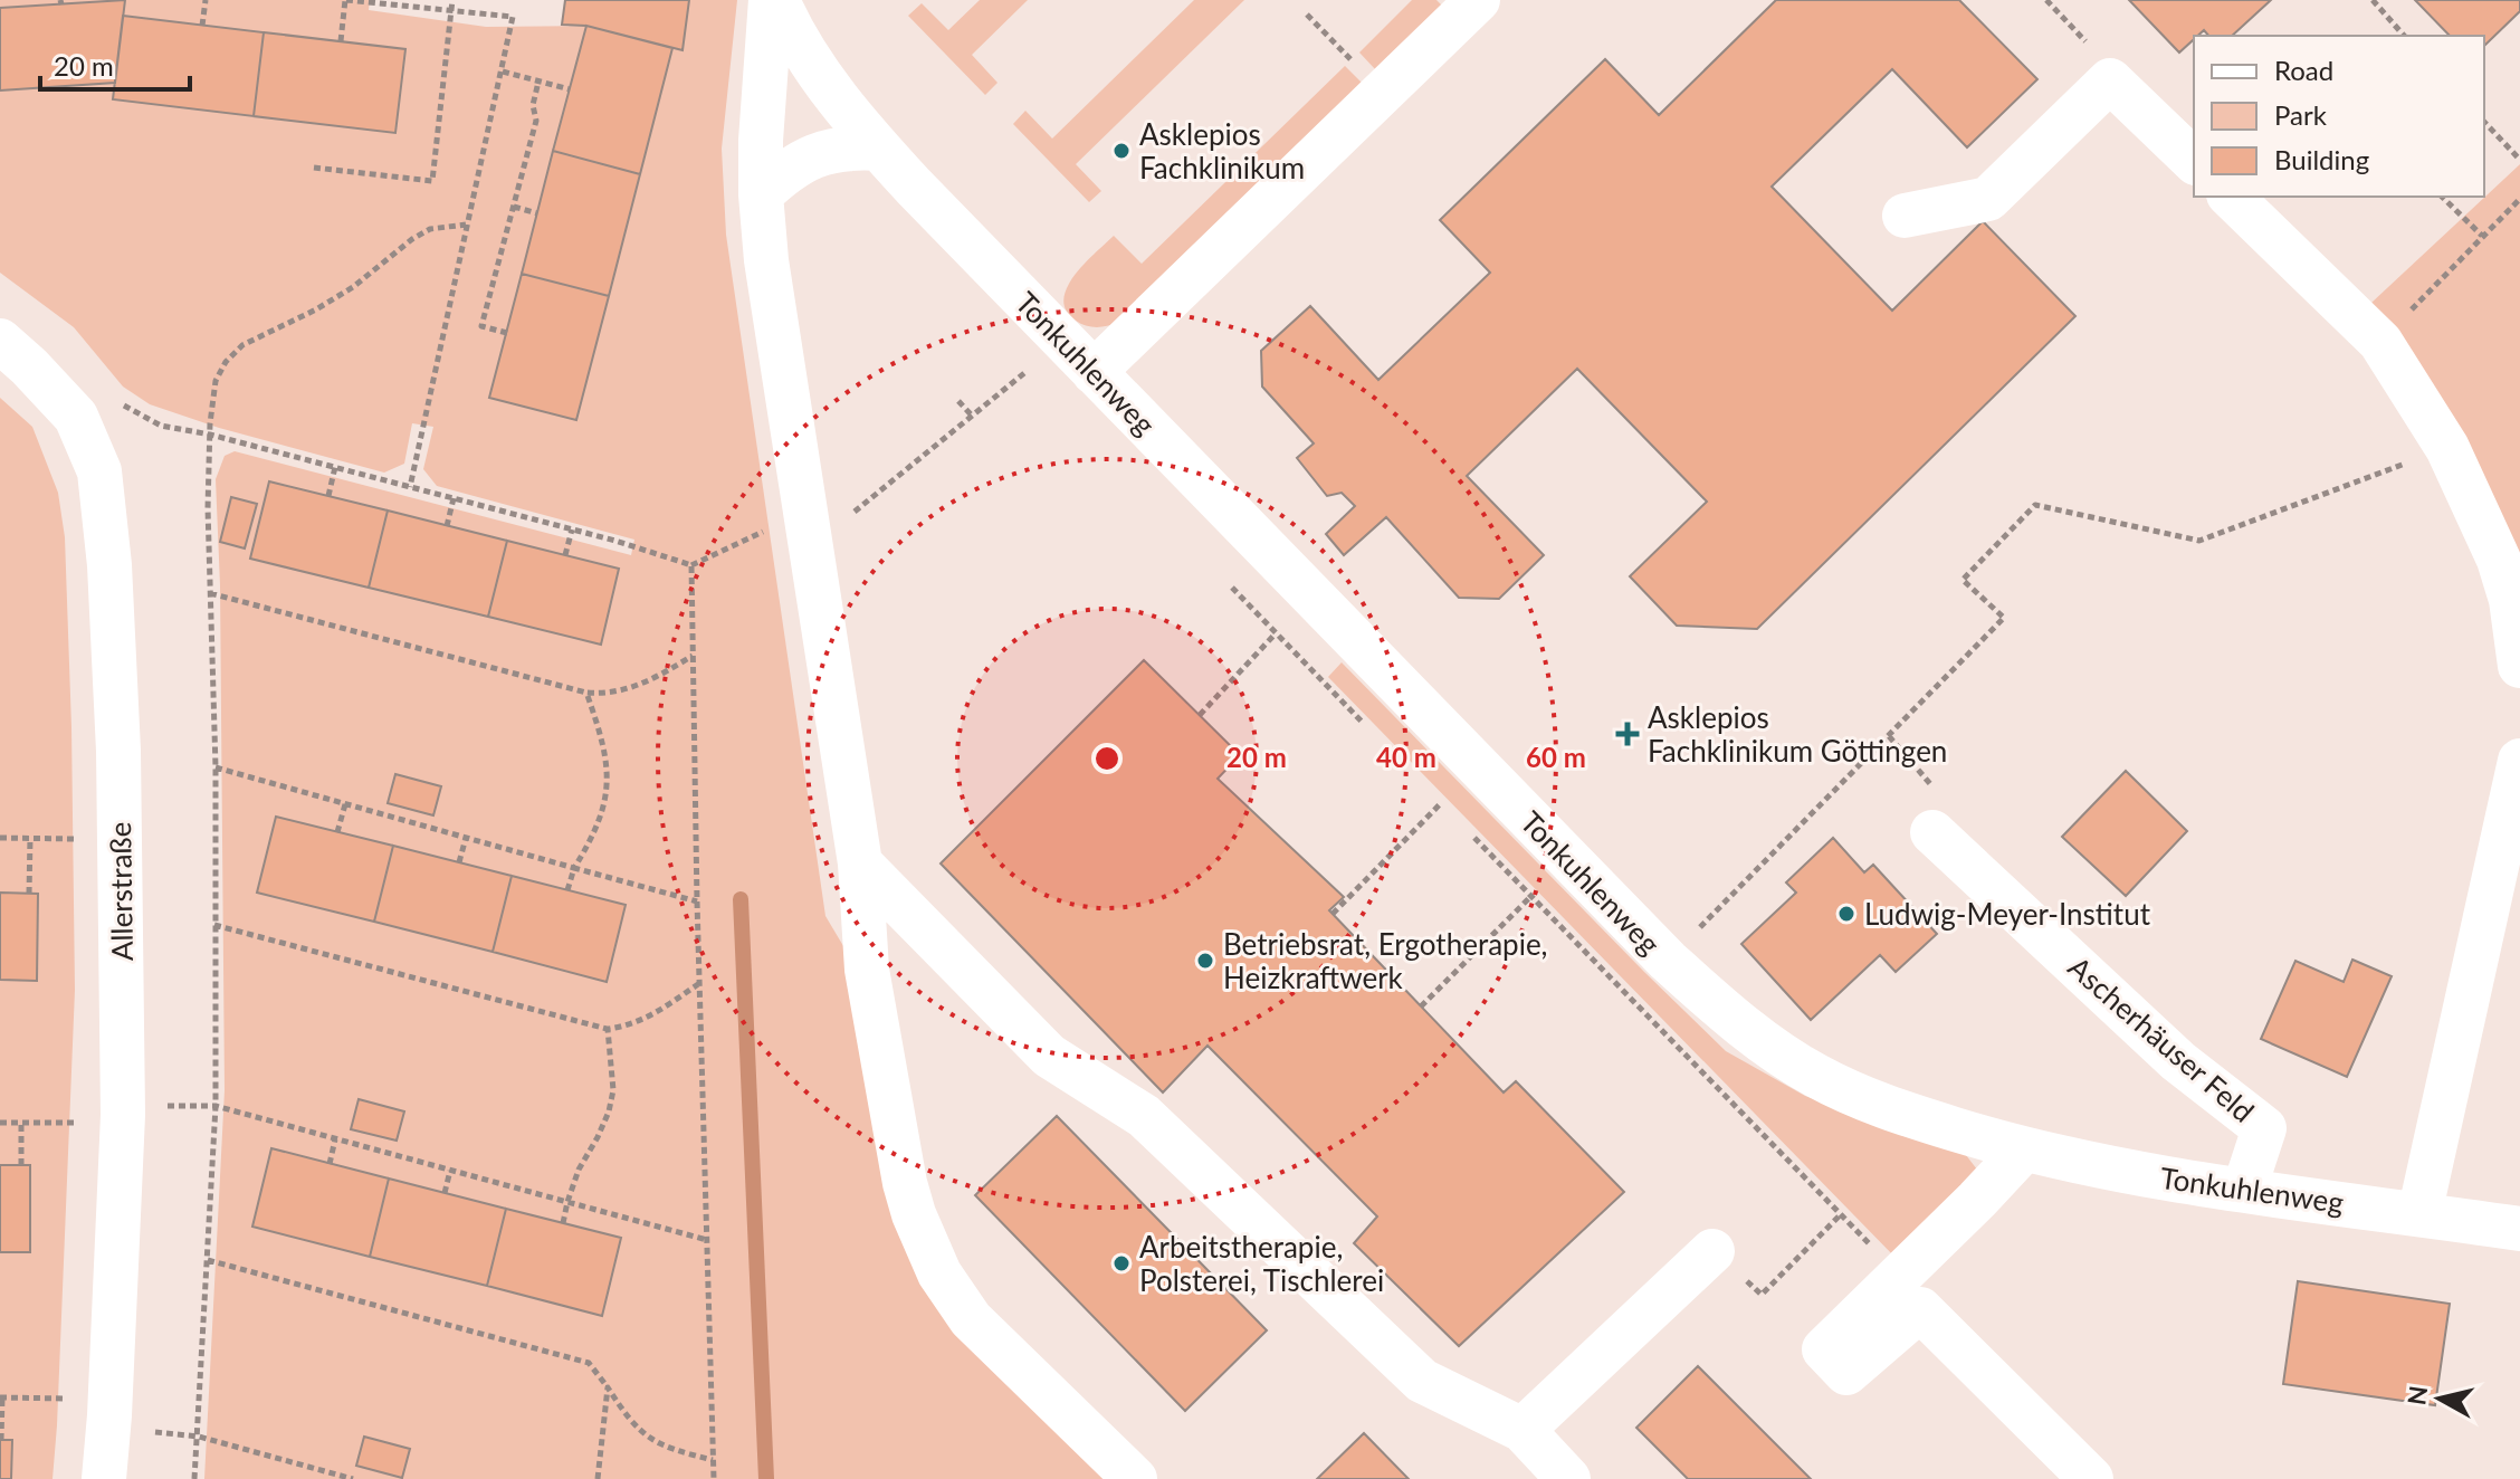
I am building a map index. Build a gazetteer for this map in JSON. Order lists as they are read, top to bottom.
{
  "streets": {
    "street": ["Tonkuhlenweg", "Allerstraße", "Ascherhäuser Feld"]
  },
  "crossings": [
    ["Tonkuhlenweg", "Ascherhäuser Feld"]
  ],
  "places": {
    "other": [
      "Asklepios Fachklinikum",
      "Ludwig-Meyer-Institut",
      "Betriebsrat, Ergotherapie, Heizkraftwerk",
      "Arbeitstherapie, Polsterei, Tischlerei"
    ],
    "health": ["Asklepios Fachklinikum Göttingen"]
  },
  "legend": ["Road", "Park", "Building"],
  "scale_bar": "20 m",
  "north": "left",
  "rings": ["20 m", "40 m", "60 m"]
}
